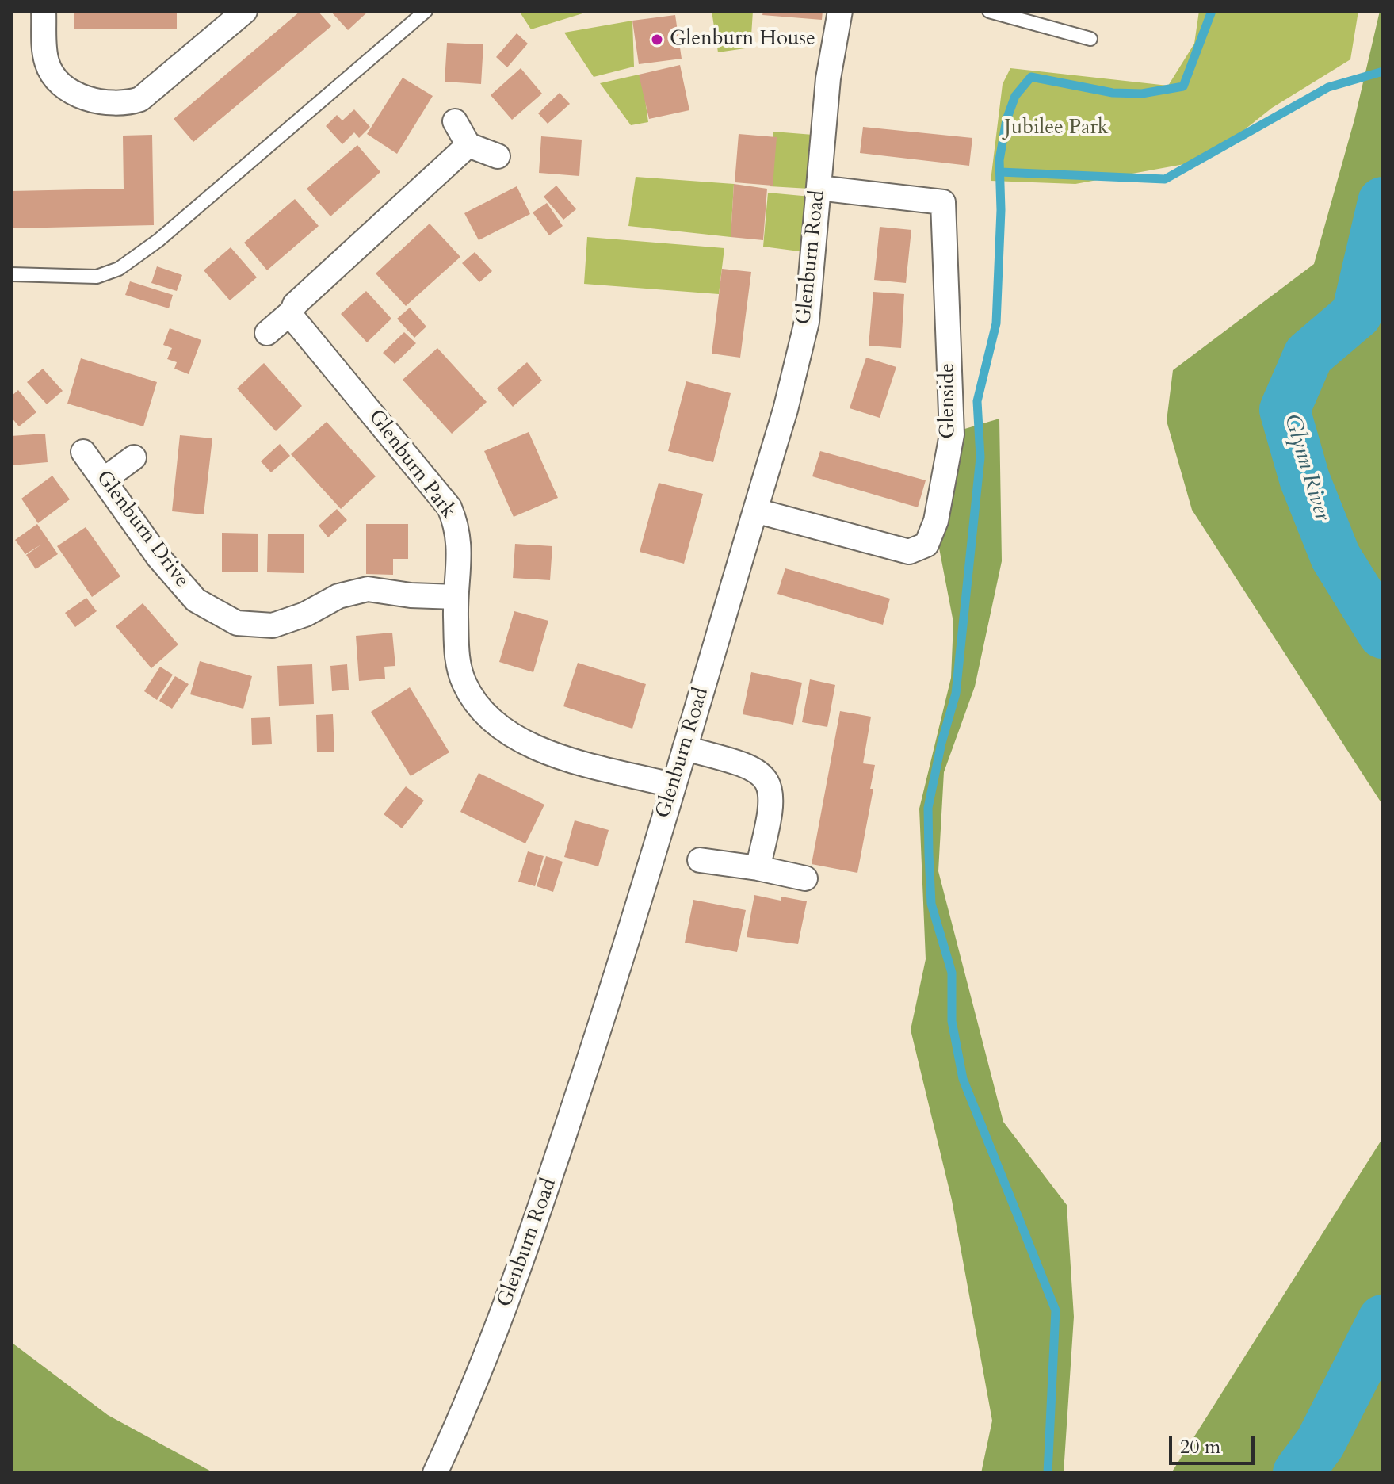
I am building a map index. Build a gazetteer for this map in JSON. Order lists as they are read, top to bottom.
{
  "streets": {
    "street": [
      "Glenburn Road",
      "Glenside",
      "Glenburn Park",
      "Glenburn Drive"
    ]
  },
  "crossings": [
    ["Glenburn Road", "Glenside"],
    ["Glenburn Road", "Glenburn Park"],
    ["Glenburn Park", "Glenburn Drive"]
  ],
  "water": ["Glynn River"],
  "parks": ["Jubilee Park"],
  "places": ["Glenburn House"],
  "scale_bar": "20 m"
}
